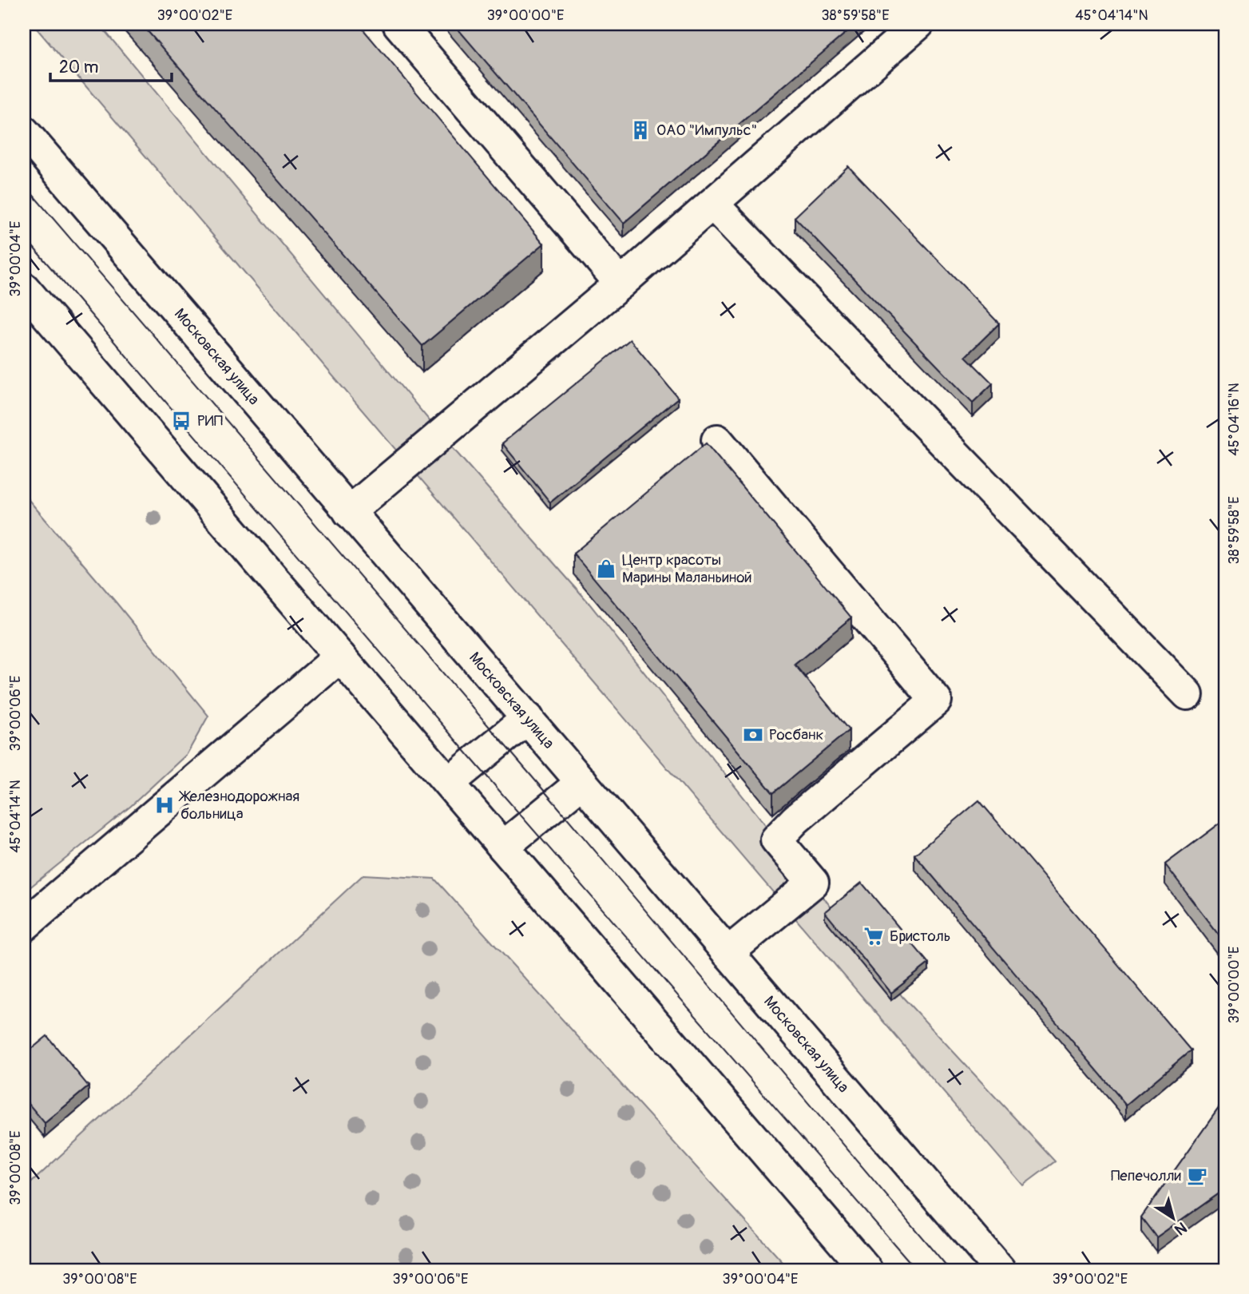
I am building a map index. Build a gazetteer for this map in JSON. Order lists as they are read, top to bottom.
{
  "streets": {
    "street": ["Московская улица"]
  },
  "places": {
    "building": ["ОАО \"Импульс\""],
    "bus stop": ["РИП"],
    "shop": ["Центр красоты Марины Маланьиной"],
    "bank": ["Росбанк"],
    "hospital": ["Железнодорожная больница"],
    "supermarket": ["Бристоль"],
    "cafe": ["Пепечолли"]
  },
  "scale_bar": "20 m",
  "north": "bottom right",
  "coordinates": [
    "39°00'02\"E",
    "39°00'00\"E",
    "38°59'58\"E",
    "45°04'14\"N",
    "39°00'04\"E",
    "45°04'16\"N",
    "39°00'06\"E",
    "39°00'08\"E"
  ]
}
